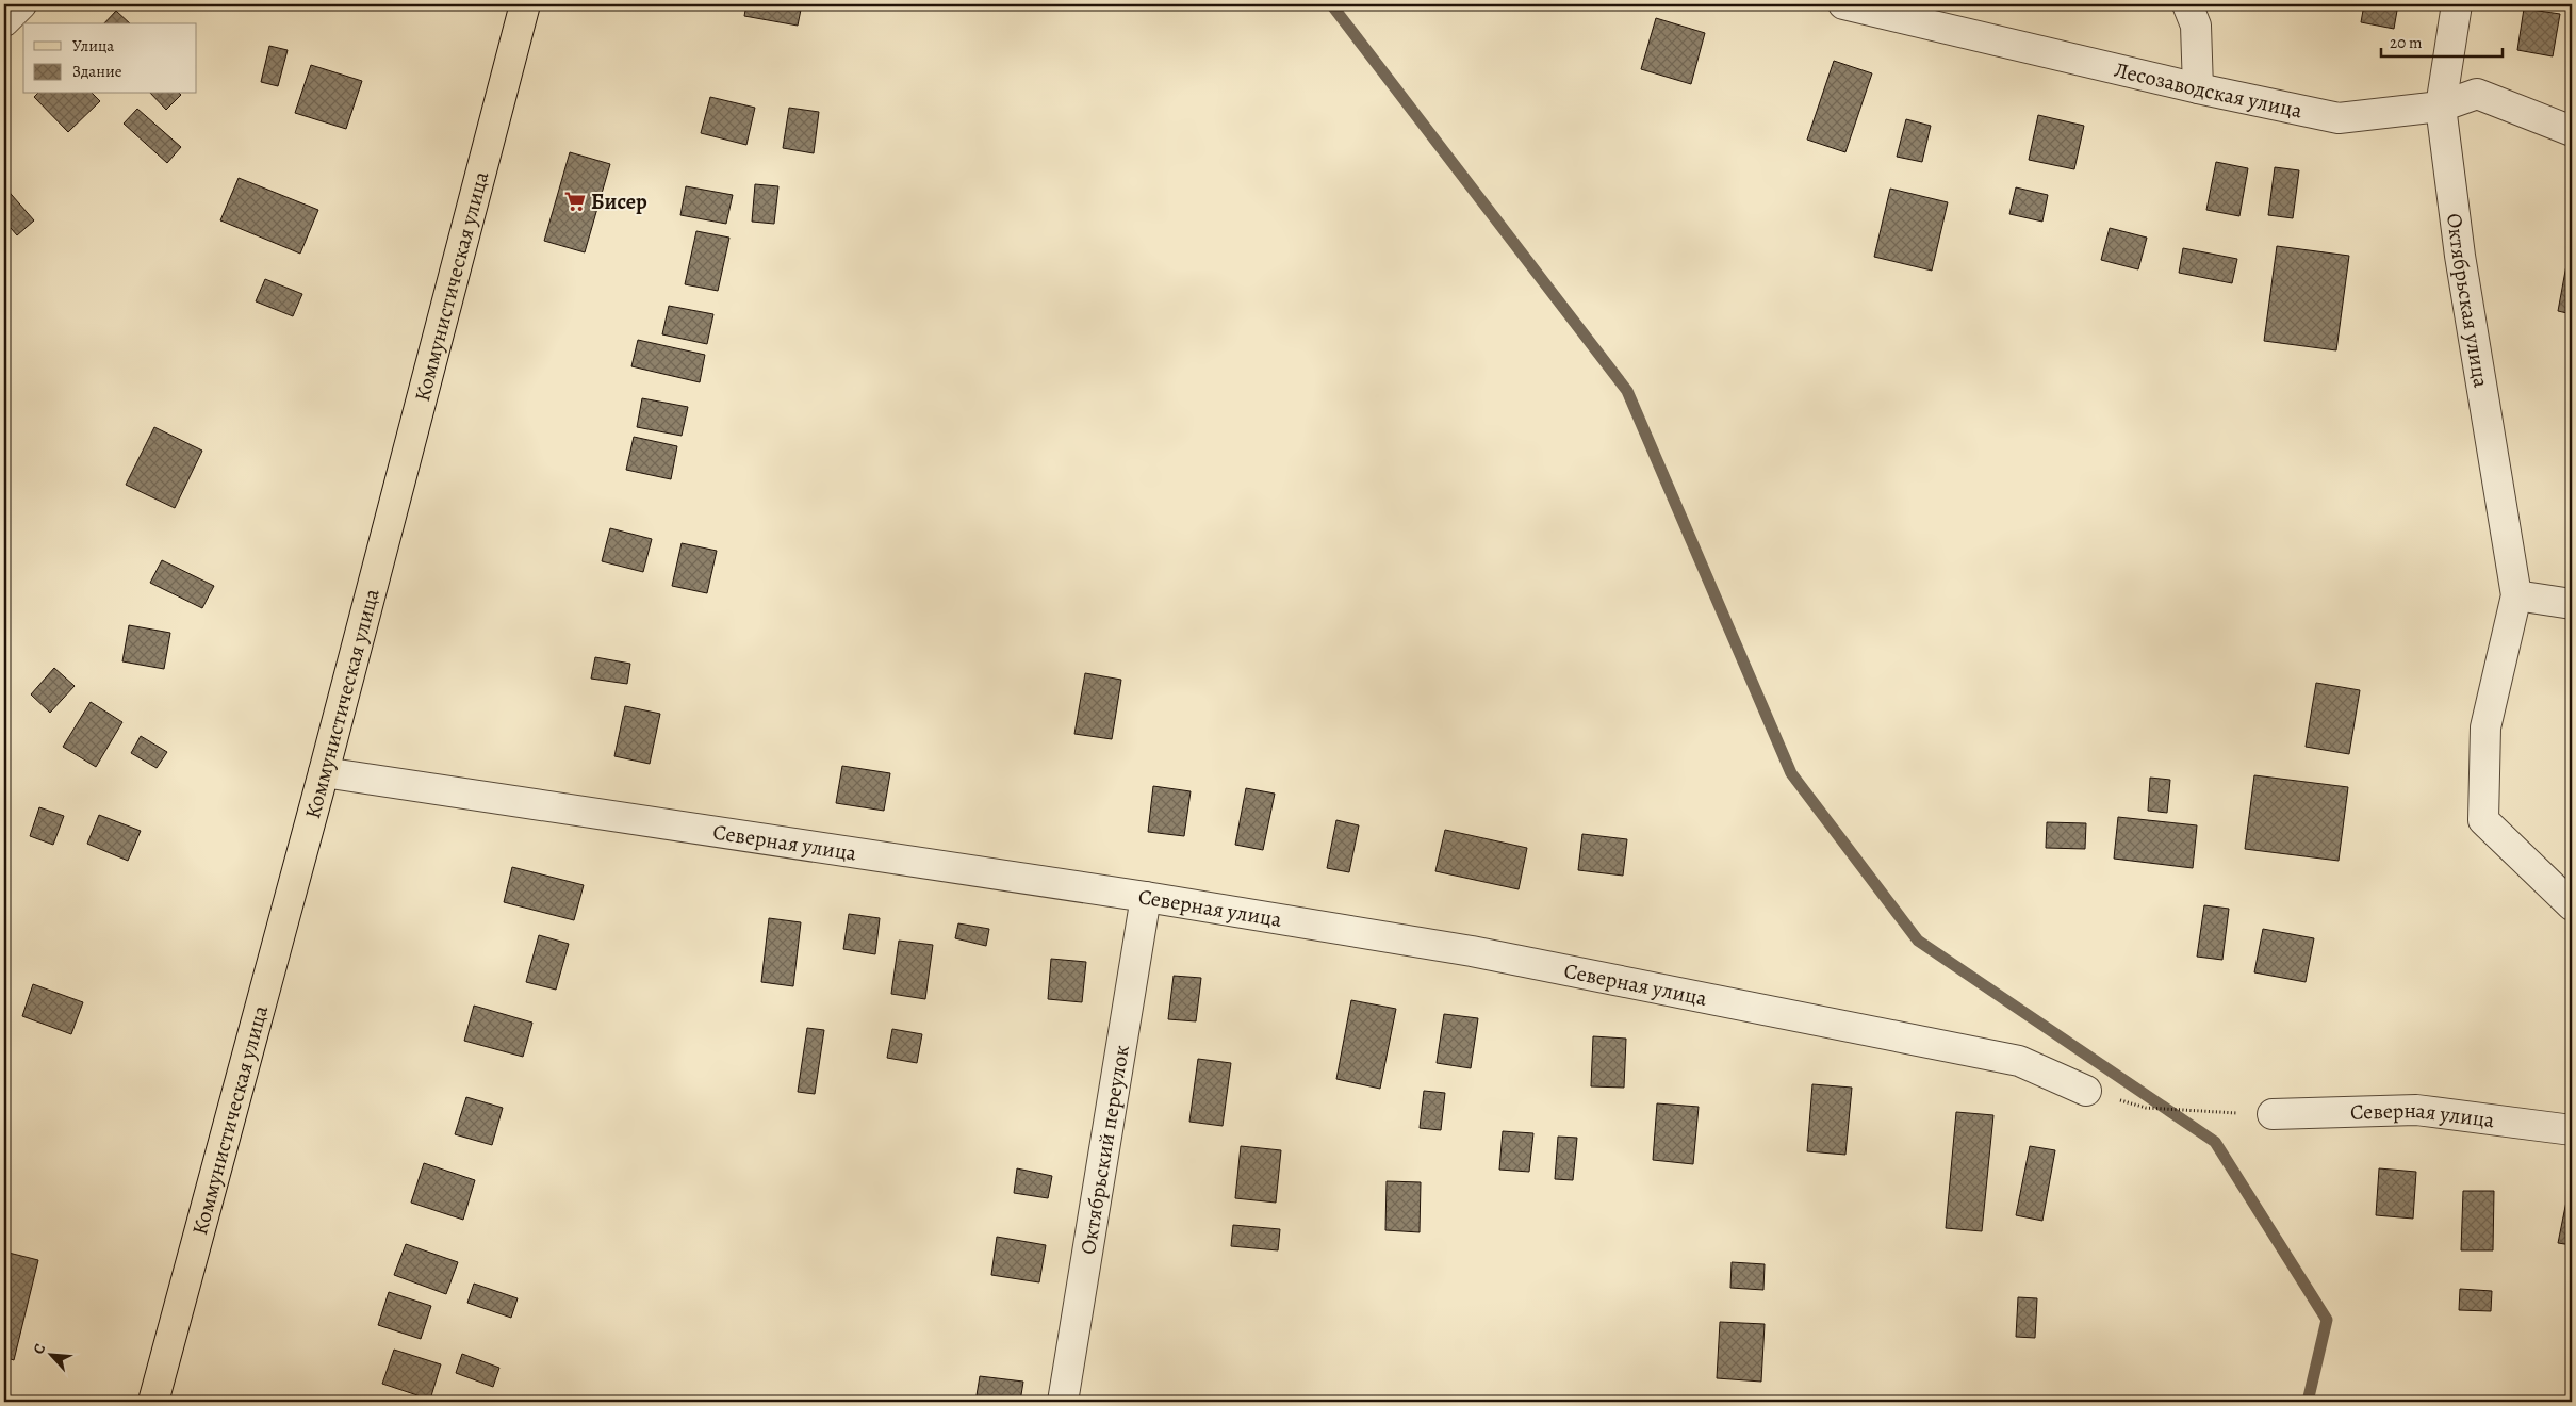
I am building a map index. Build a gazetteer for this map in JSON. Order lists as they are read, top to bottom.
{
  "streets": {
    "main road": ["Коммунистическая улица"],
    "street": [
      "Лесозаводская улица",
      "Октябрьская улица",
      "Северная улица",
      "Октябрьский переулок"
    ]
  },
  "crossings": [
    ["Лесозаводская улица", "Октябрьская улица"],
    ["Коммунистическая улица", "Северная улица"],
    ["Северная улица", "Октябрьский переулок"]
  ],
  "places": {
    "supermarket": ["Бисер"]
  },
  "legend": ["Улица", "Здание"],
  "scale_bar": "20 m",
  "north": "top left"
}
